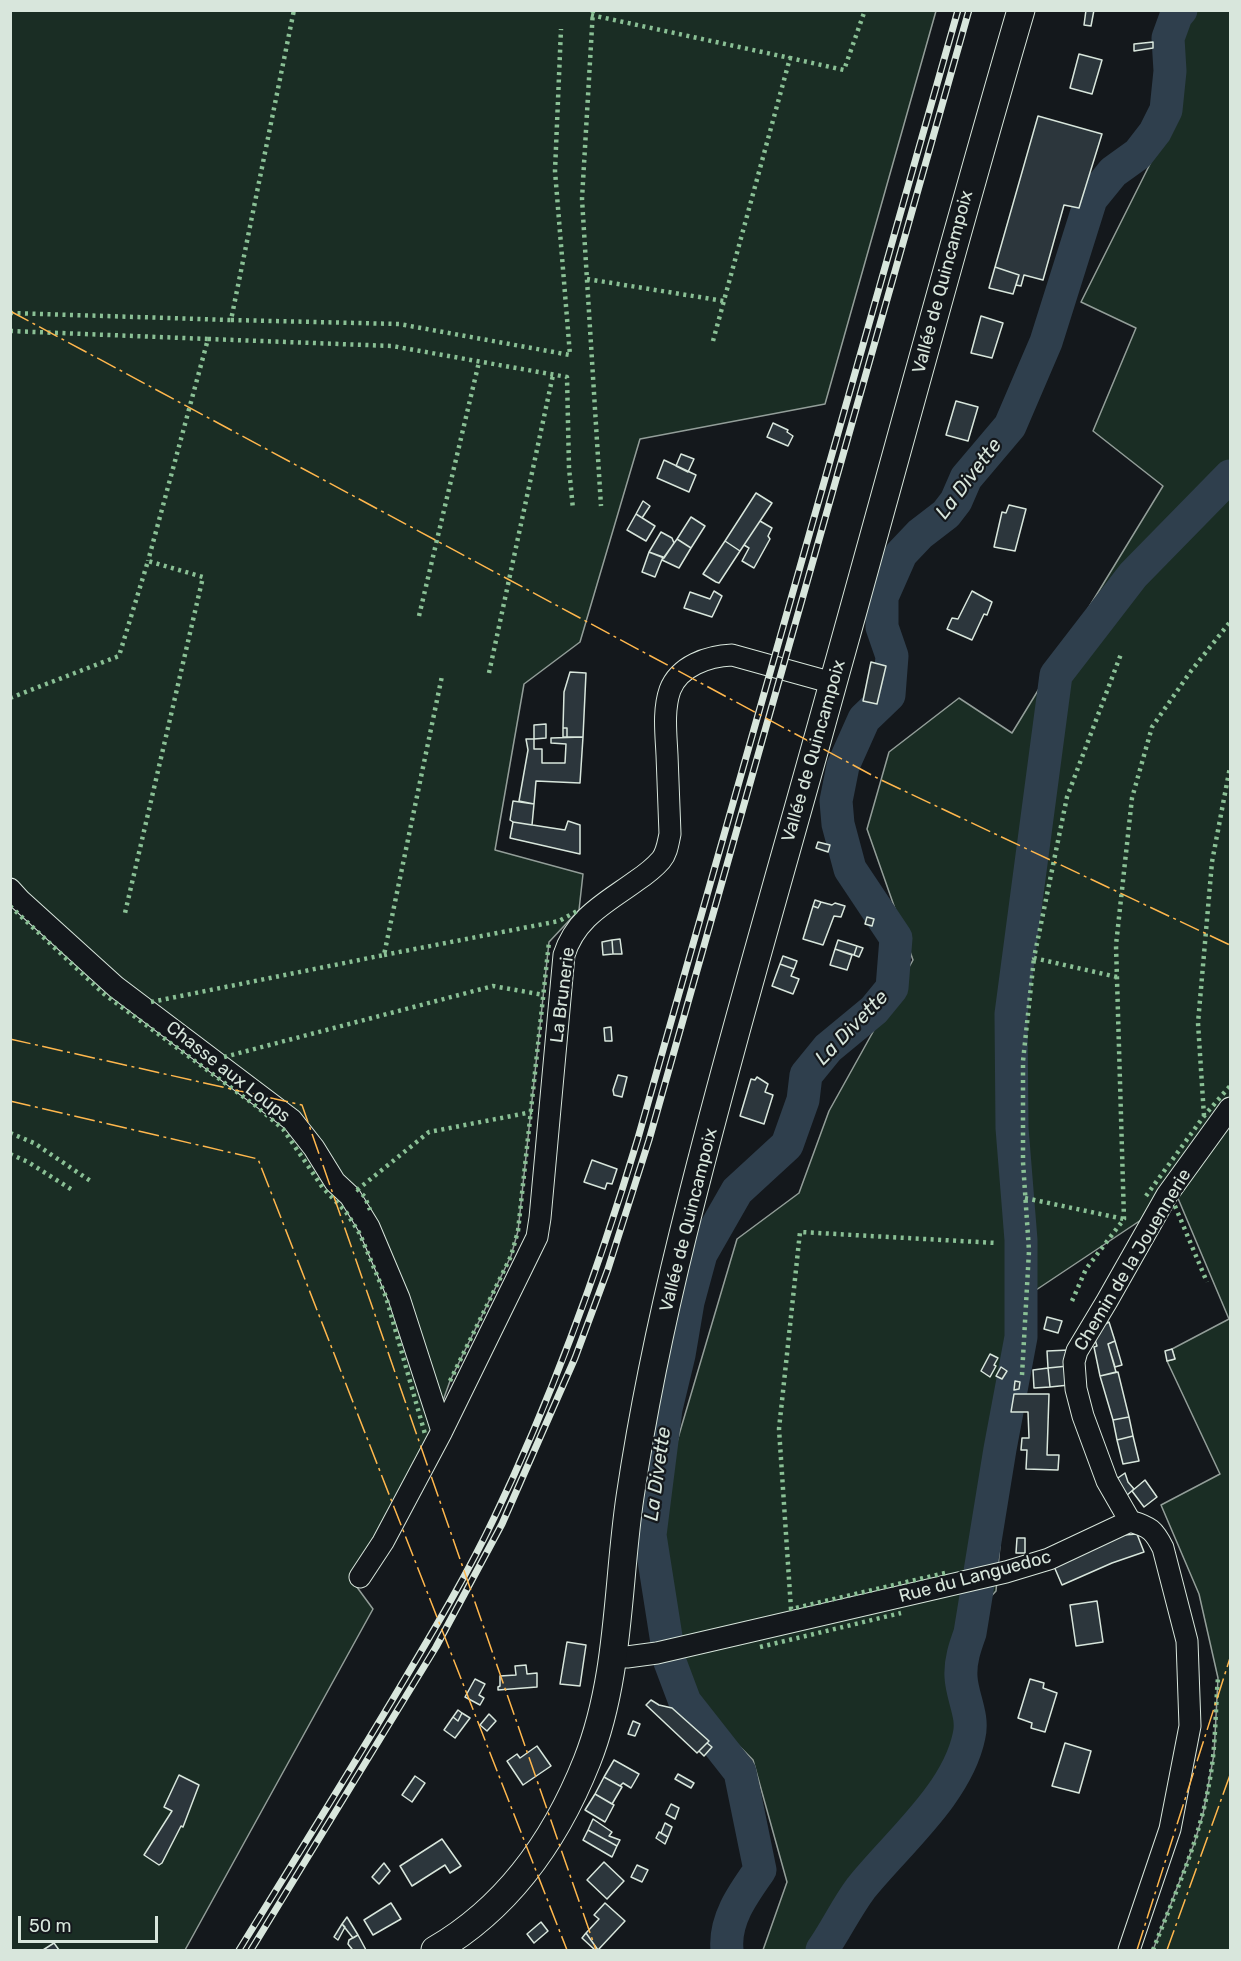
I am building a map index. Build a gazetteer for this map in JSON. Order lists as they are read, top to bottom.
{
  "streets": {
    "main road": ["Vallée de Quincampoix"],
    "street": [
      "La Brunerie",
      "Chasse aux Loups",
      "Chemin de la Jouennerie",
      "Rue du Languedoc"
    ]
  },
  "crossings": [
    ["Vallée de Quincampoix", "La Brunerie"],
    ["Vallée de Quincampoix", "Rue du Languedoc"],
    ["La Brunerie", "Chasse aux Loups"],
    ["Chemin de la Jouennerie", "Rue du Languedoc"]
  ],
  "water": ["La Divette"],
  "scale_bar": "50 m"
}
